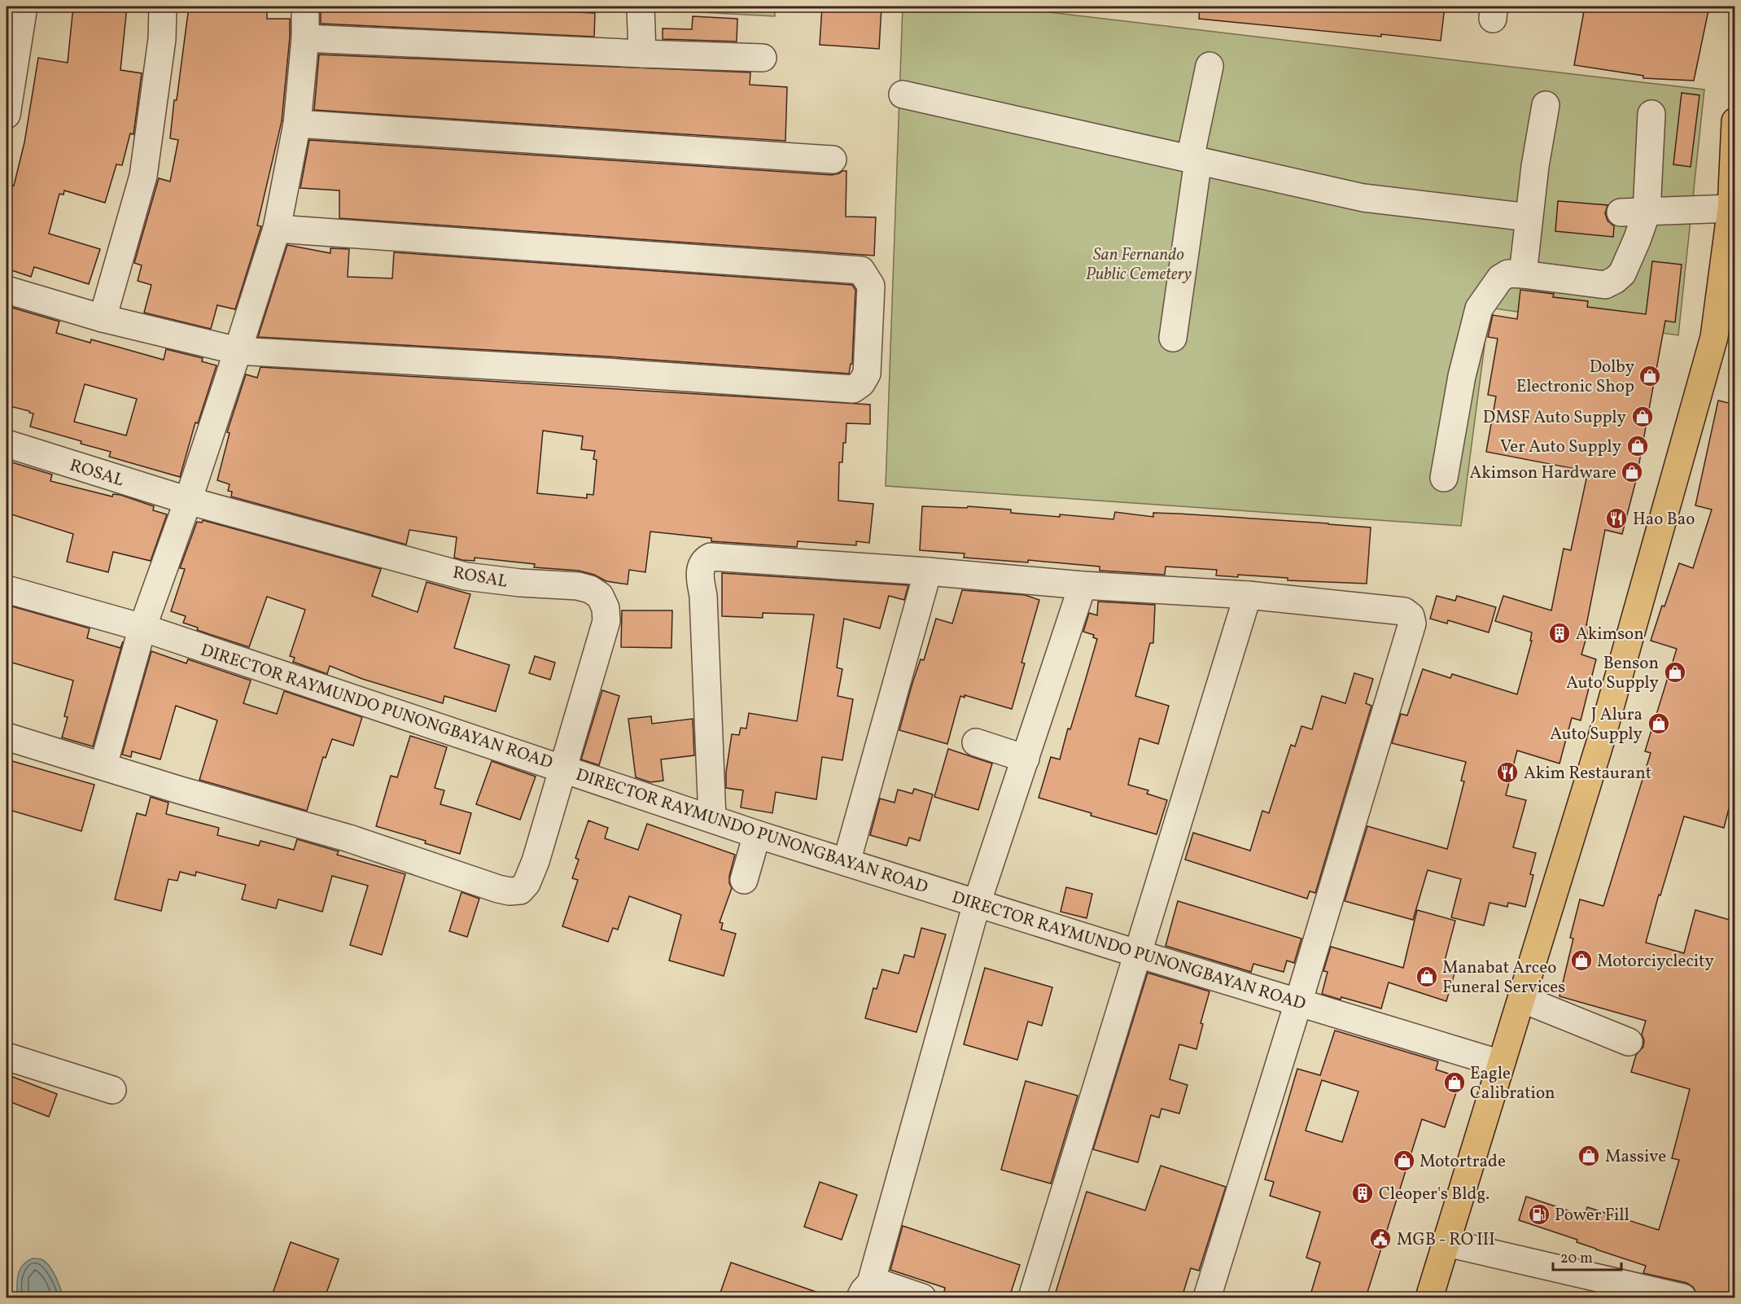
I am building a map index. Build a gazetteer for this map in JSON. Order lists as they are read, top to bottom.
{
  "streets": {
    "street": ["ROSAL", "DIRECTOR RAYMUNDO PUNONGBAYAN ROAD"]
  },
  "crossings": [
    ["ROSAL", "DIRECTOR RAYMUNDO PUNONGBAYAN ROAD"]
  ],
  "parks": ["San Fernando Public Cemetery"],
  "places": {
    "shop": [
      "Dolby Electronic Shop",
      "DMSF Auto Supply",
      "Ver Auto Supply",
      "Akimson Hardware",
      "Benson Auto Supply",
      "J Alura Auto Supply",
      "Motorciyclecity",
      "Manabat Arceo Funeral Services",
      "Eagle Calibration",
      "Massive",
      "Motortrade"
    ],
    "restaurant": ["Hao Bao", "Akim Restaurant"],
    "building": ["Akimson", "Cleoper's Bldg."],
    "fuel station": ["Power Fill"],
    "public building": ["MGB - RO III"]
  },
  "scale_bar": "20 m"
}
